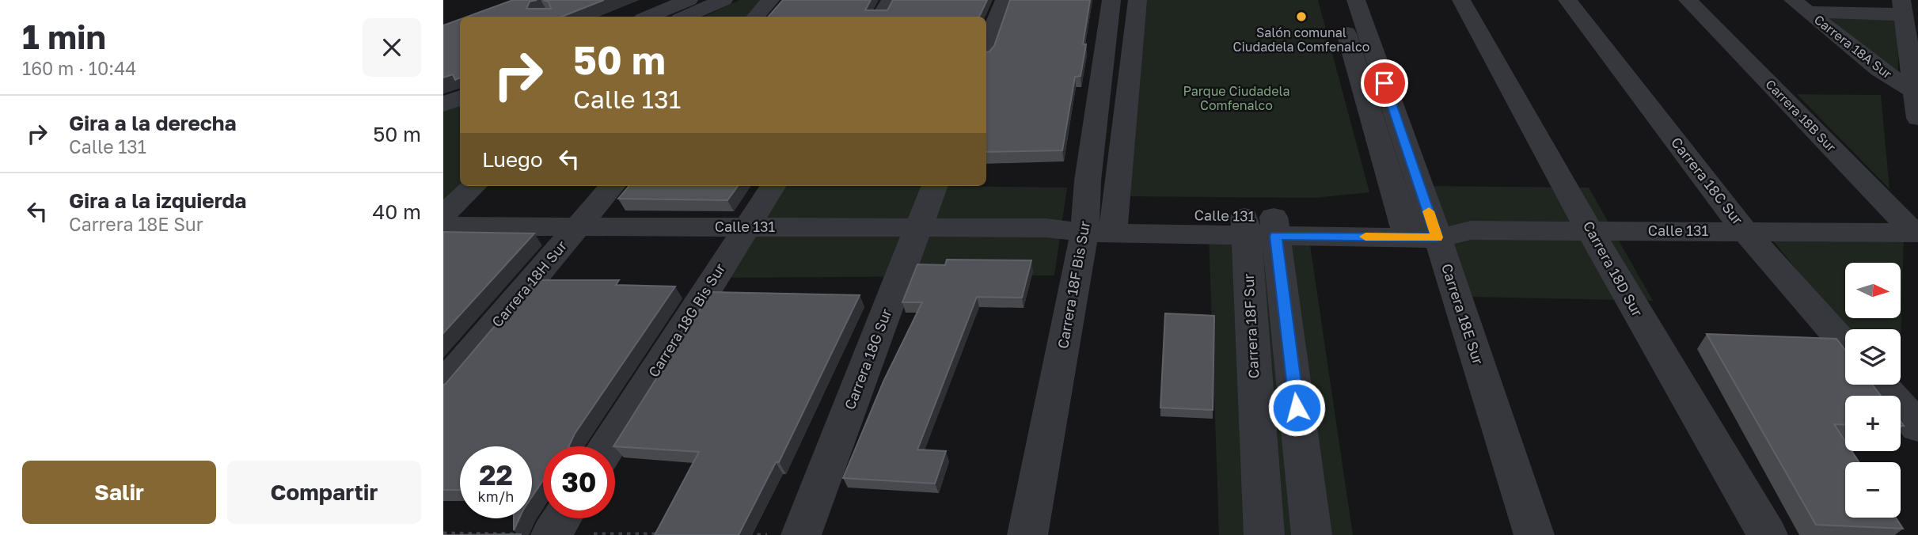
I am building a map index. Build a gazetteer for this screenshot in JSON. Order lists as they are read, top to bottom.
{
  "streets": {
    "street": [
      "Carrera 18A Sur",
      "Carrera 18B Sur",
      "Carrera 18C Sur",
      "Calle 131",
      "Carrera 18D Sur",
      "Carrera 18H Sur",
      "Carrera 18F Bis Sur",
      "Carrera 18E Sur",
      "Carrera 18G Bis Sur",
      "Carrera 18F Sur",
      "Carrera 18G Sur"
    ]
  },
  "crossings": [
    ["Carrera 18B Sur", "Calle 131"],
    ["Carrera 18C Sur", "Calle 131"],
    ["Calle 131", "Carrera 18D Sur"],
    ["Calle 131", "Carrera 18H Sur"],
    ["Calle 131", "Carrera 18F Bis Sur"],
    ["Calle 131", "Carrera 18E Sur"],
    ["Calle 131", "Carrera 18G Bis Sur"],
    ["Calle 131", "Carrera 18F Sur"],
    ["Calle 131", "Carrera 18G Sur"]
  ],
  "parks": ["Parque Ciudadela Comfenalco"],
  "places": ["Salón comunal Ciudadela Comfenalco"],
  "north": "right",
  "page": {
    "heading": ["1 min", "160 m · 10:44"],
    "turn": ["50 m", "Calle 131"],
    "list": [
      {
        "name": "Gira a la derecha",
        "note": "Calle 131",
        "value": "50 m"
      },
      {
        "name": "Gira a la izquierda",
        "note": "Carrera 18E Sur",
        "value": "40 m"
      }
    ],
    "then": "Luego",
    "map_buttons": ["+", "−"],
    "speed": "22 km/h",
    "limit": "30",
    "buttons": ["Salir", "Compartir"]
  }
}
